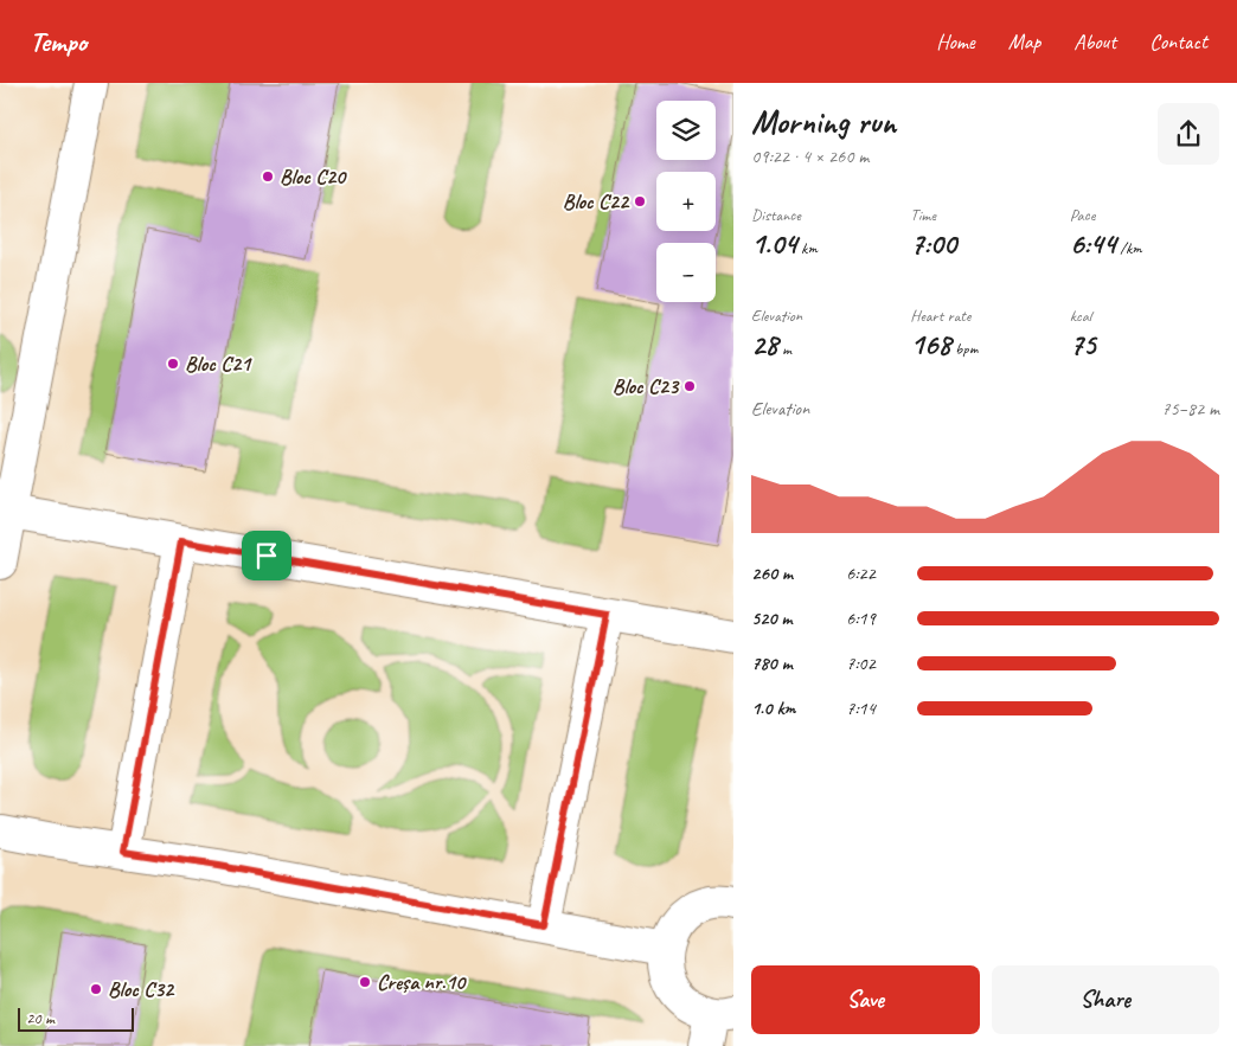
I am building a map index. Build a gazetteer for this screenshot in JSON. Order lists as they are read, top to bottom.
{
  "places": [
    "Bloc C20",
    "Bloc C22",
    "Bloc C21",
    "Bloc C23",
    "Creșa nr.10",
    "Bloc C32"
  ],
  "scale_bar": "20 m",
  "page": {
    "header": "Tempo",
    "nav": [
      "Home",
      "Map",
      "About",
      "Contact"
    ],
    "heading": ["Morning run", "09:22 · 4 × 260 m"],
    "map_buttons": ["+", "−"],
    "stats": [
      ["Distance", "1.04 km"],
      ["Time", "7:00"],
      ["Pace", "6:44 /km"],
      ["Elevation", "28 m"],
      ["Heart rate", "168 bpm"],
      ["kcal", "75"]
    ],
    "chart": ["Elevation", "75–82 m"],
    "list": [
      {
        "name": "260 m",
        "note": "6:22"
      },
      {
        "name": "520 m",
        "note": "6:19"
      },
      {
        "name": "780 m",
        "note": "7:02"
      },
      {
        "name": "1.0 km",
        "note": "7:14"
      }
    ],
    "buttons": ["Save", "Share"],
    "scale": "20 m"
  }
}
